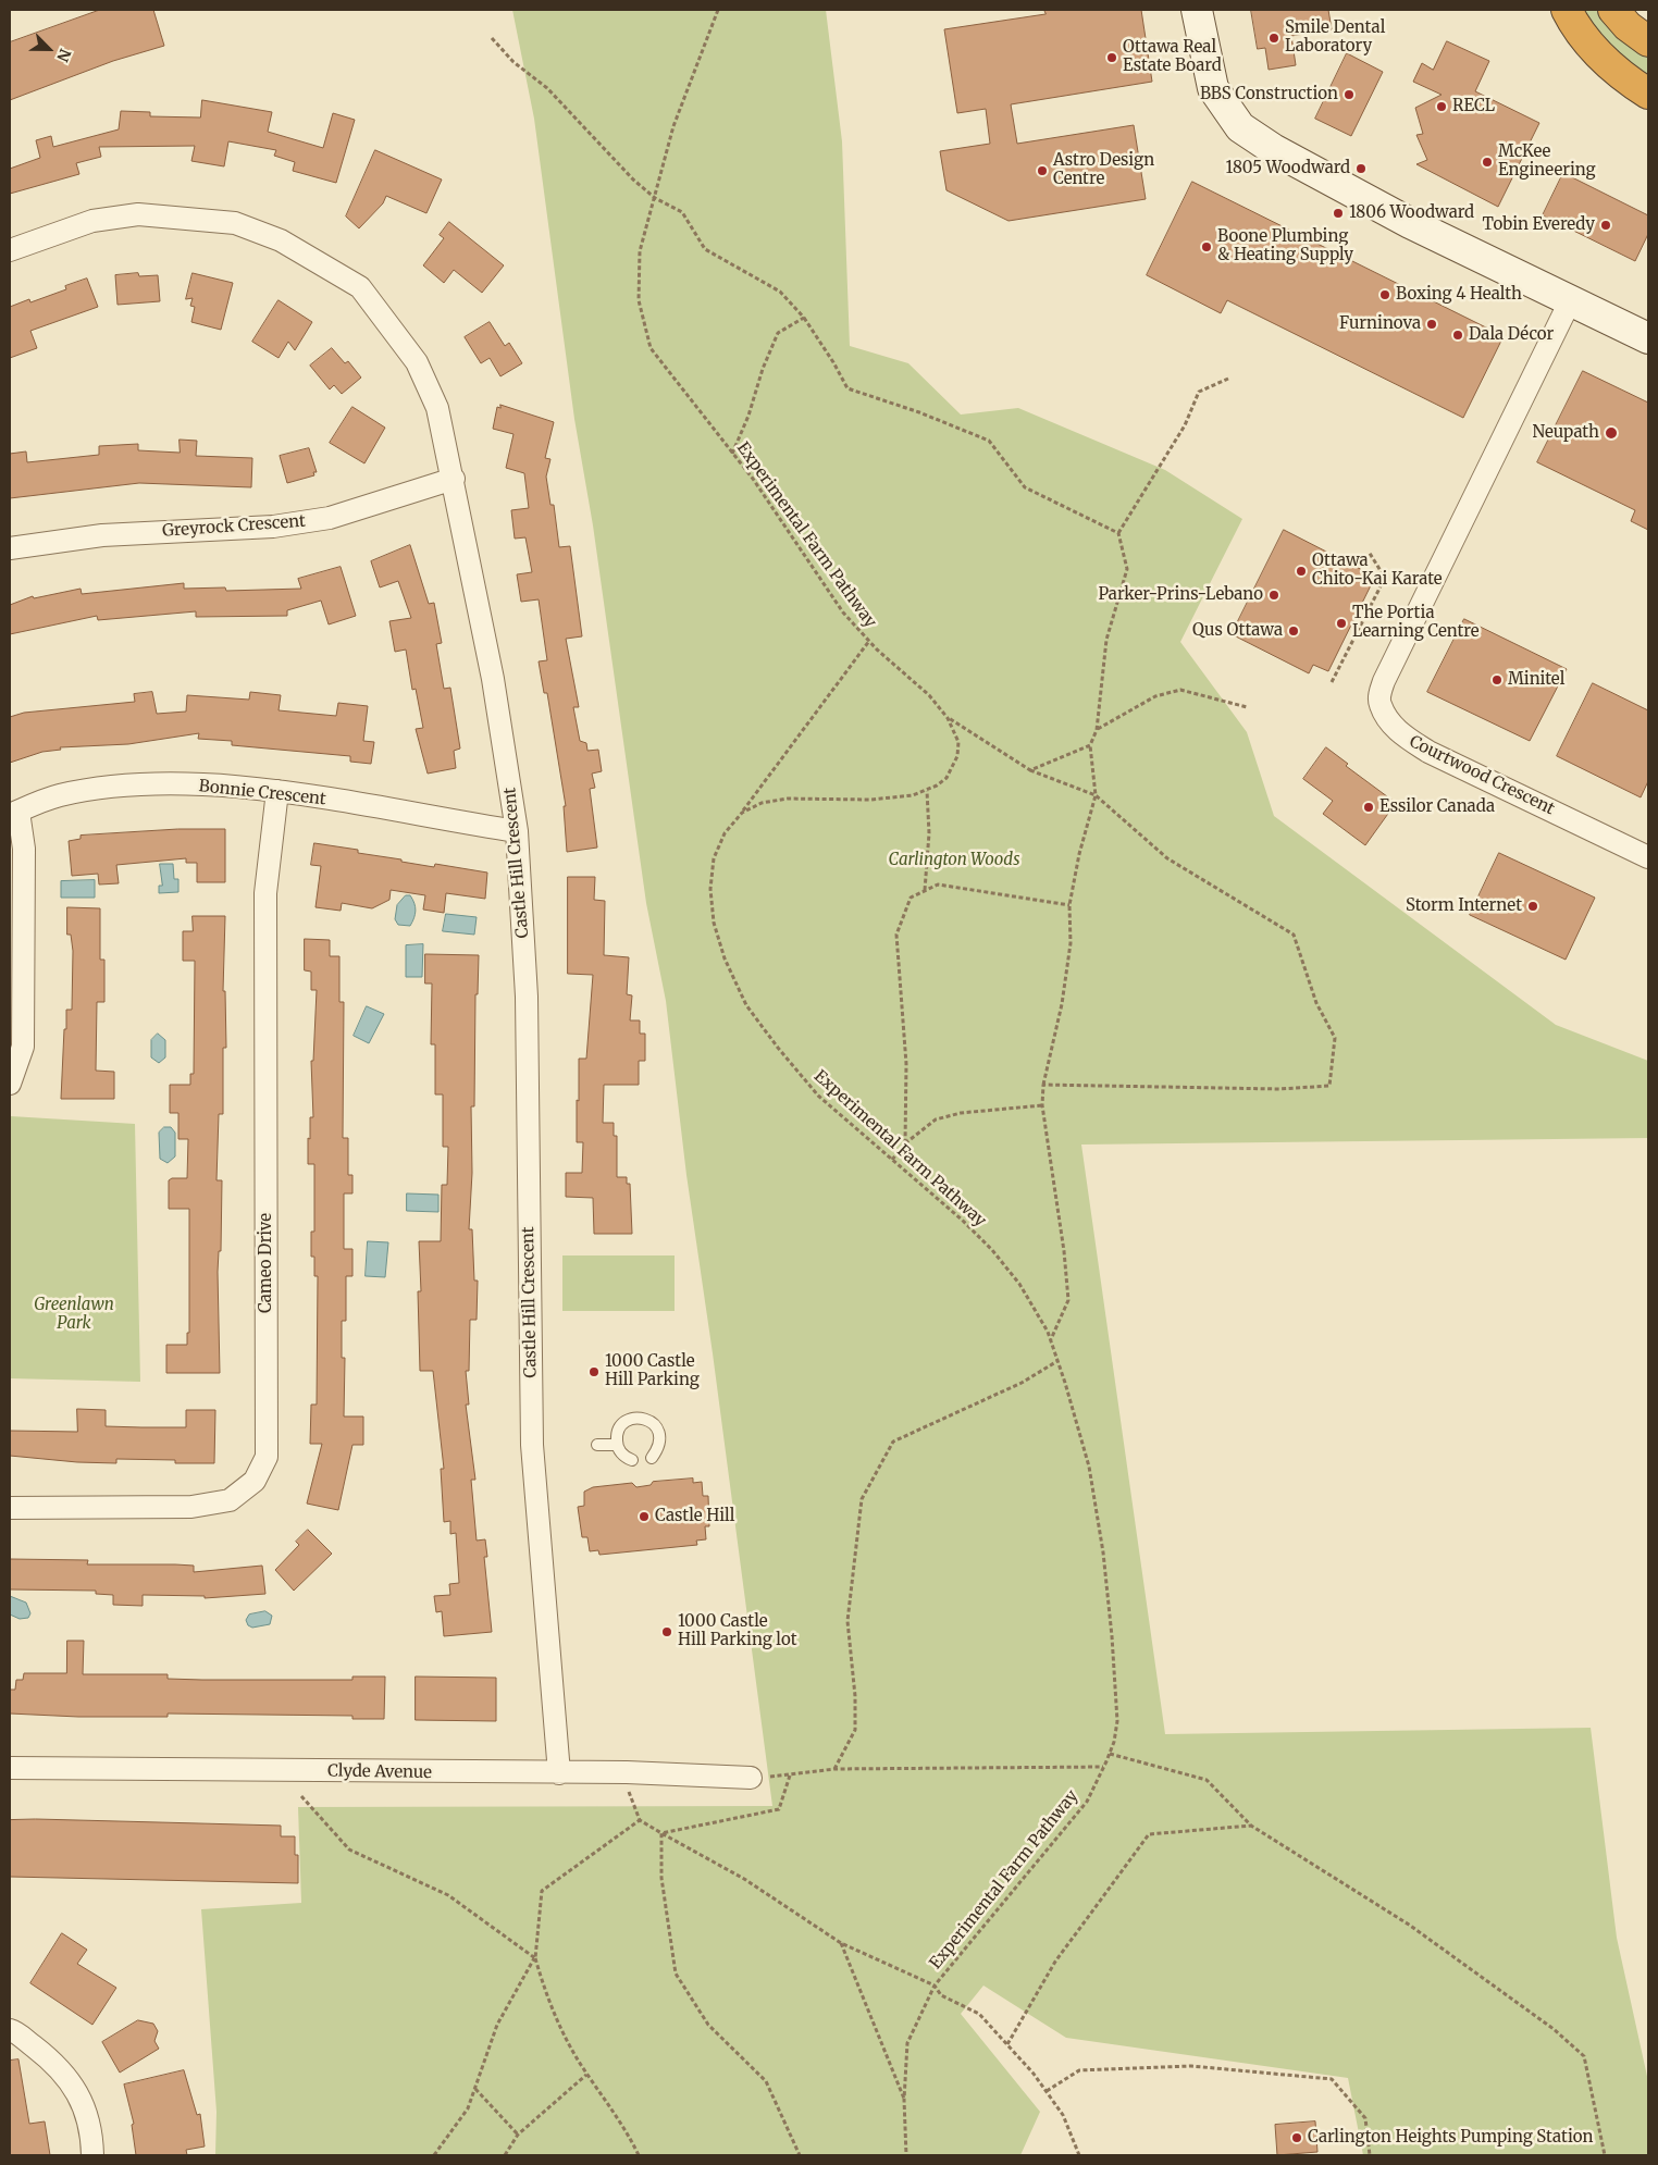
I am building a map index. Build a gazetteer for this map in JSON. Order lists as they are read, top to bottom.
{
  "streets": {
    "street": [
      "Greyrock Crescent",
      "Courtwood Crescent",
      "Bonnie Crescent",
      "Castle Hill Crescent",
      "Cameo Drive",
      "Clyde Avenue"
    ],
    "path": ["Experimental Farm Pathway"]
  },
  "crossings": [
    ["Greyrock Crescent", "Castle Hill Crescent"],
    ["Bonnie Crescent", "Castle Hill Crescent"],
    ["Bonnie Crescent", "Cameo Drive"],
    ["Castle Hill Crescent", "Clyde Avenue"]
  ],
  "parks": ["Carlington Woods", "Greenlawn Park"],
  "places": [
    "Smile Dental Laboratory",
    "Ottawa Real Estate Board",
    "BBS Construction",
    "RECL",
    "McKee Engineering",
    "1805 Woodward",
    "Astro Design Centre",
    "1806 Woodward",
    "Tobin Everedy",
    "Boone Plumbing & Heating Supply",
    "Boxing 4 Health",
    "Furninova",
    "Dala Décor",
    "Neupath",
    "Ottawa Chito-Kai Karate",
    "Parker-Prins-Lebano",
    "The Portia Learning Centre",
    "Qus Ottawa",
    "Minitel",
    "Essilor Canada",
    "Storm Internet",
    "1000 Castle Hill Parking",
    "Castle Hill",
    "1000 Castle Hill Parking lot",
    "Carlington Heights Pumping Station"
  ],
  "north": "bottom right"
}
